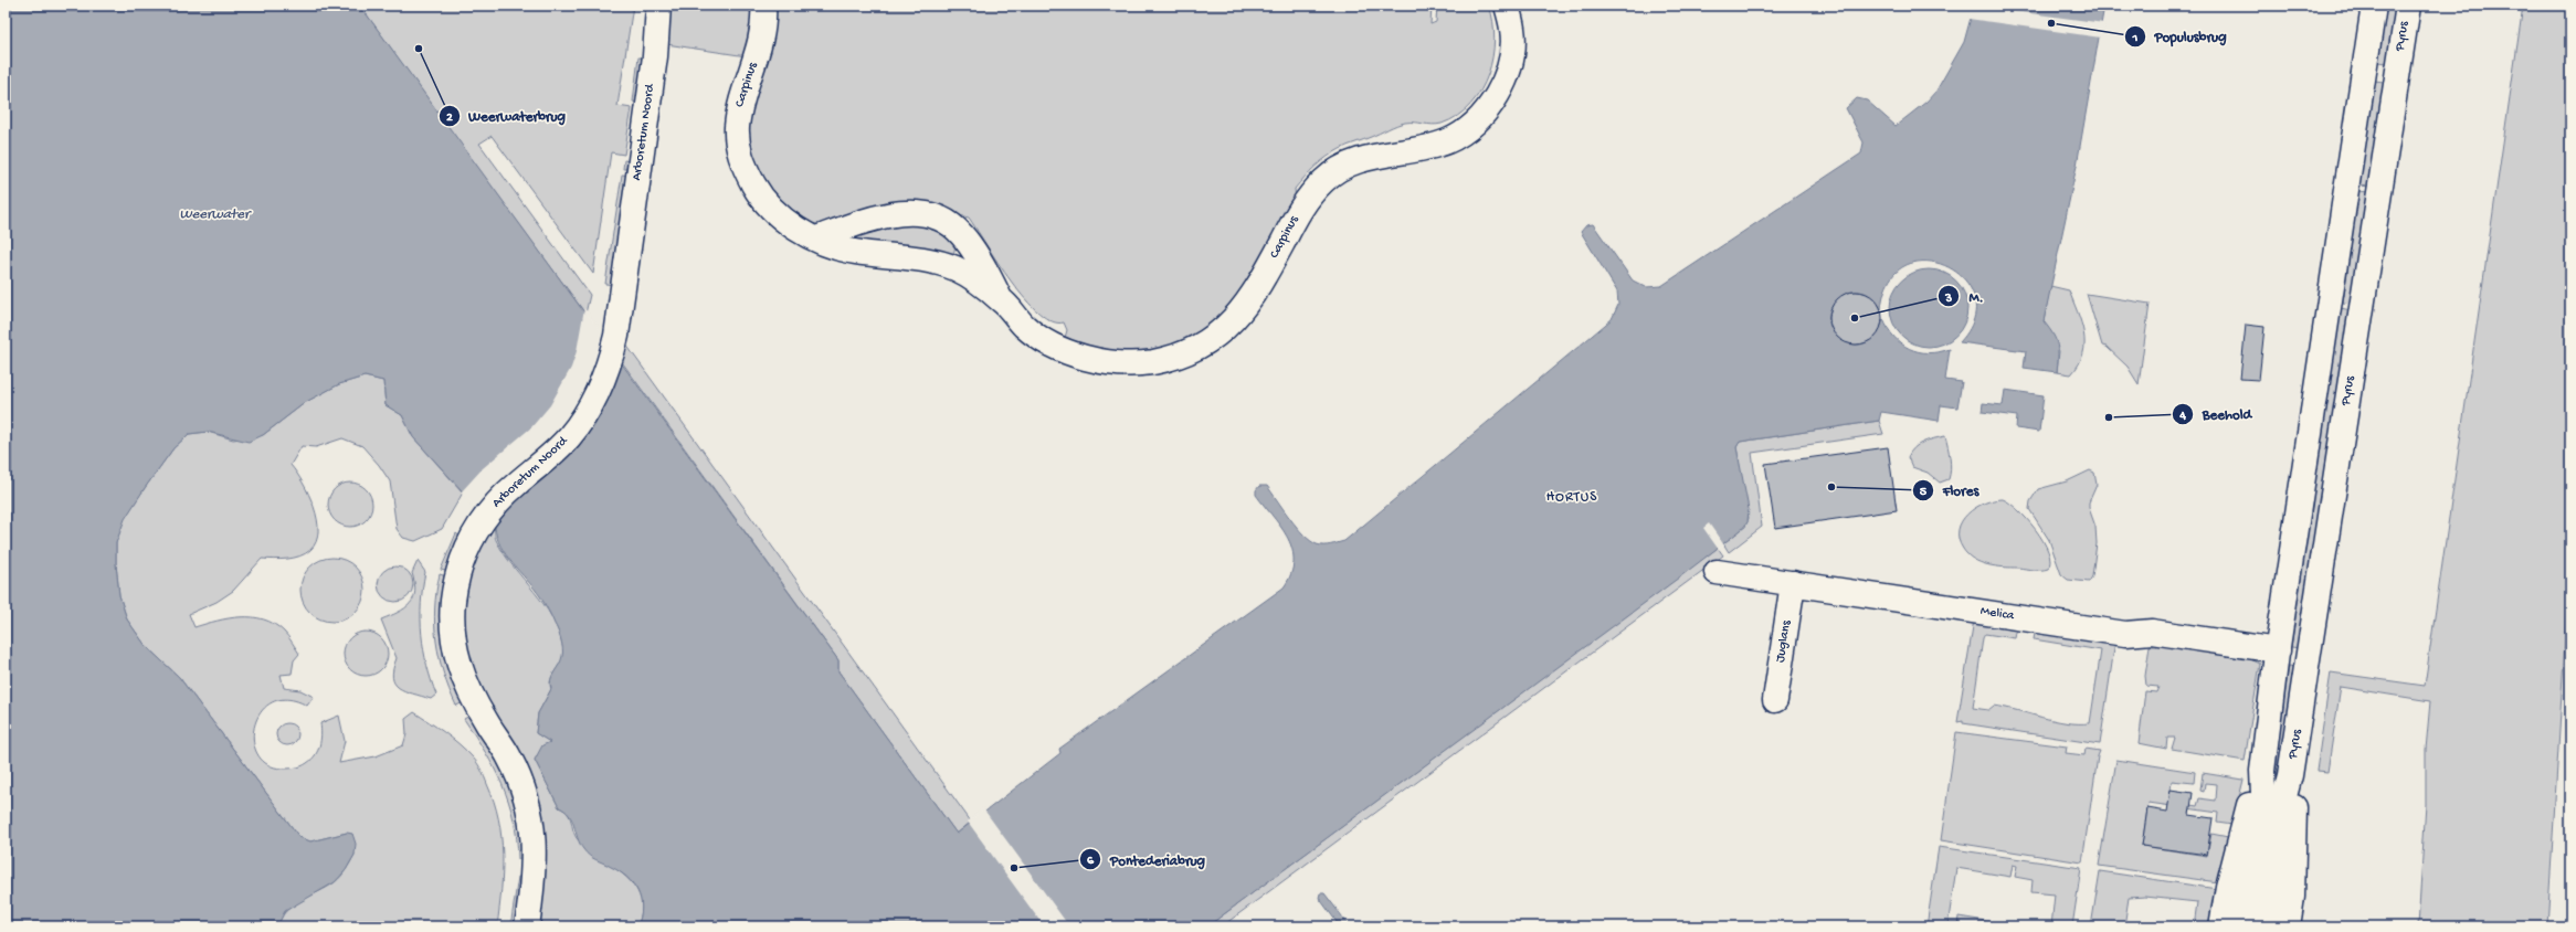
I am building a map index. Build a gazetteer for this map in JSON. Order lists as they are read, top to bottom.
{
  "streets": {
    "street": [
      "Pyrus",
      "Carpinus",
      "Arboretum Noord",
      "Melica",
      "Juglans"
    ]
  },
  "crossings": [
    ["Melica", "Juglans"]
  ],
  "districts": ["HORTUS"],
  "water": ["Weerwater"],
  "places": [
    "Populusbrug",
    "Weerwaterbrug",
    "M.",
    "Beehold",
    "Flores",
    "Pontederiabrug"
  ]
}
